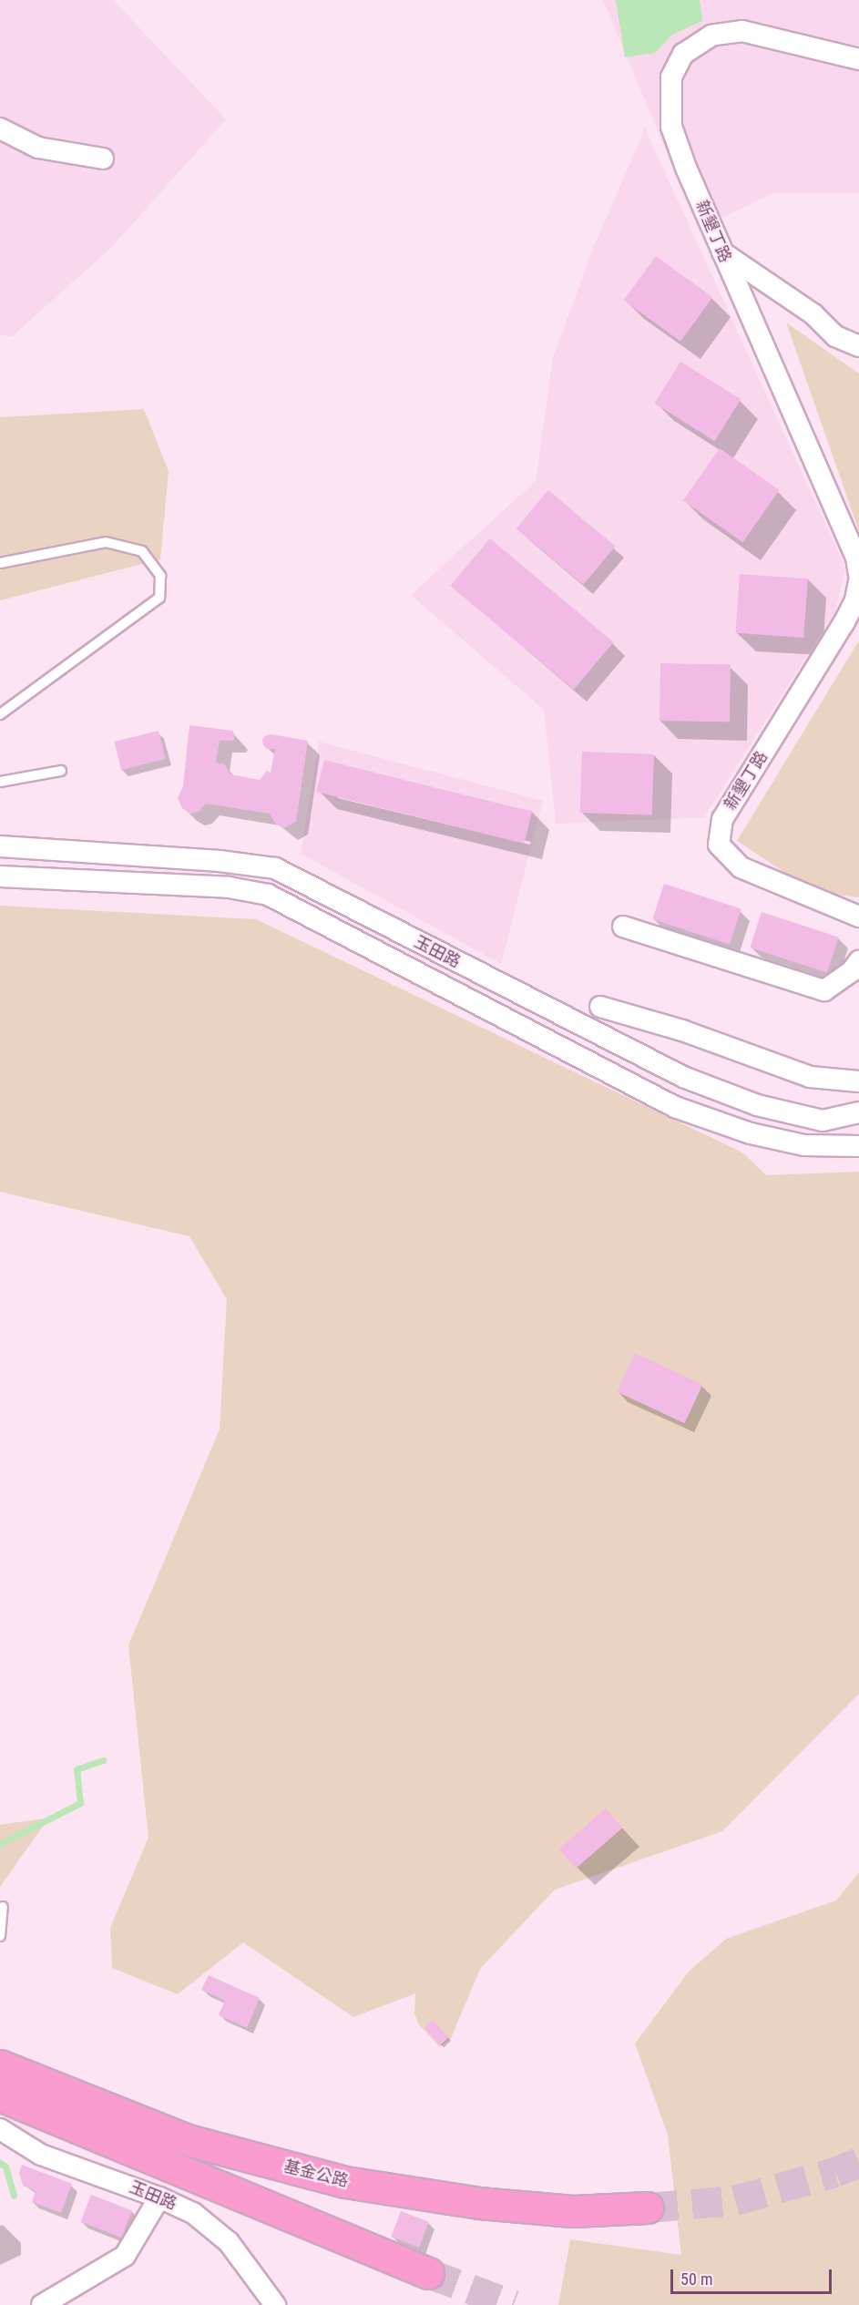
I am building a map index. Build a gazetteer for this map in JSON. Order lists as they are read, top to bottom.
{
  "streets": {
    "main road": ["基金公路"],
    "street": ["新墾丁路", "玉田路"]
  },
  "scale_bar": "50 m"
}
